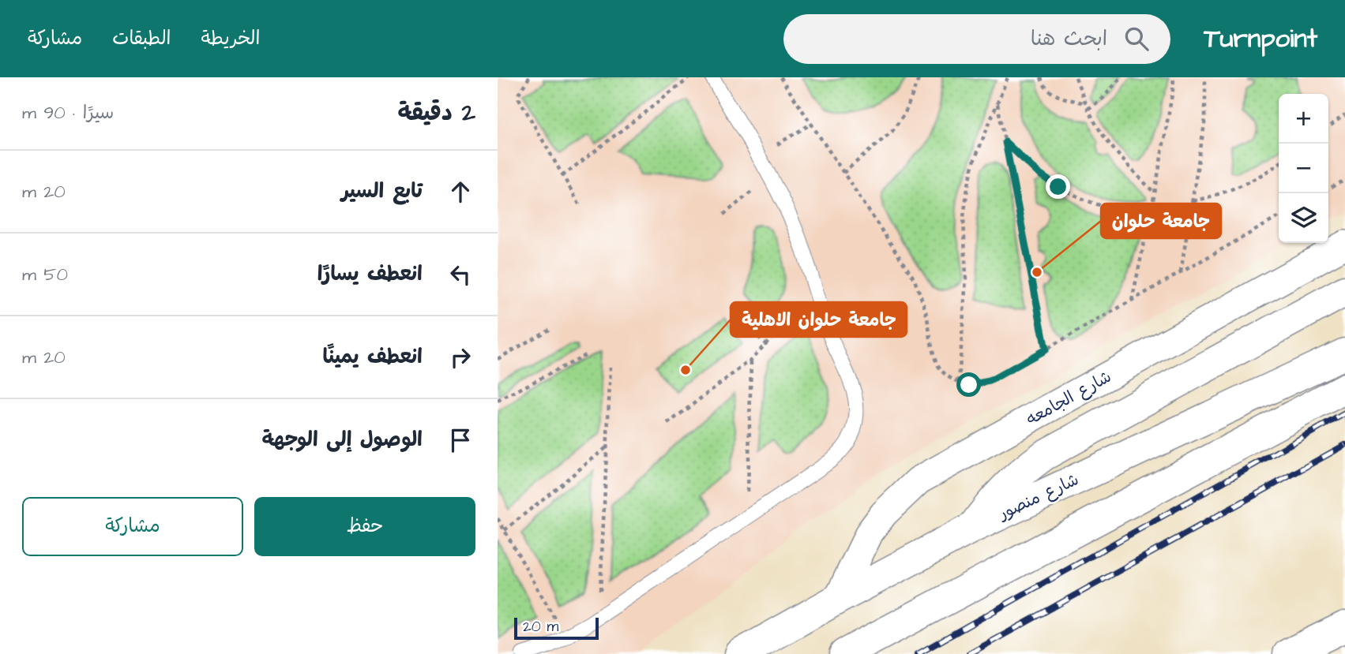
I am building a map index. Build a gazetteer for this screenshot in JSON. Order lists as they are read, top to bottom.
{
  "streets": {
    "main road": ["شارع منصور"],
    "street": ["شارع الجامعه"]
  },
  "crossings": [
    ["شارع الجامعه", "شارع منصور"]
  ],
  "places": ["جامعة حلوان", "جامعة حلوان الاهلية"],
  "scale_bar": "20 m",
  "page": {
    "header": "Turnpoint",
    "search": "ابحث هنا",
    "nav": ["الخريطة", "الطبقات", "مشاركة"],
    "heading": ["2 دقيقة", "سيرًا · 90 m"],
    "map_buttons": ["+", "−"],
    "list": [
      ["تابع السير", "20 m"],
      ["انعطف يسارًا", "50 m"],
      ["انعطف يمينًا", "20 m"],
      "الوصول إلى الوجهة"
    ],
    "buttons": ["حفظ", "مشاركة"],
    "scale": "20 m"
  }
}
